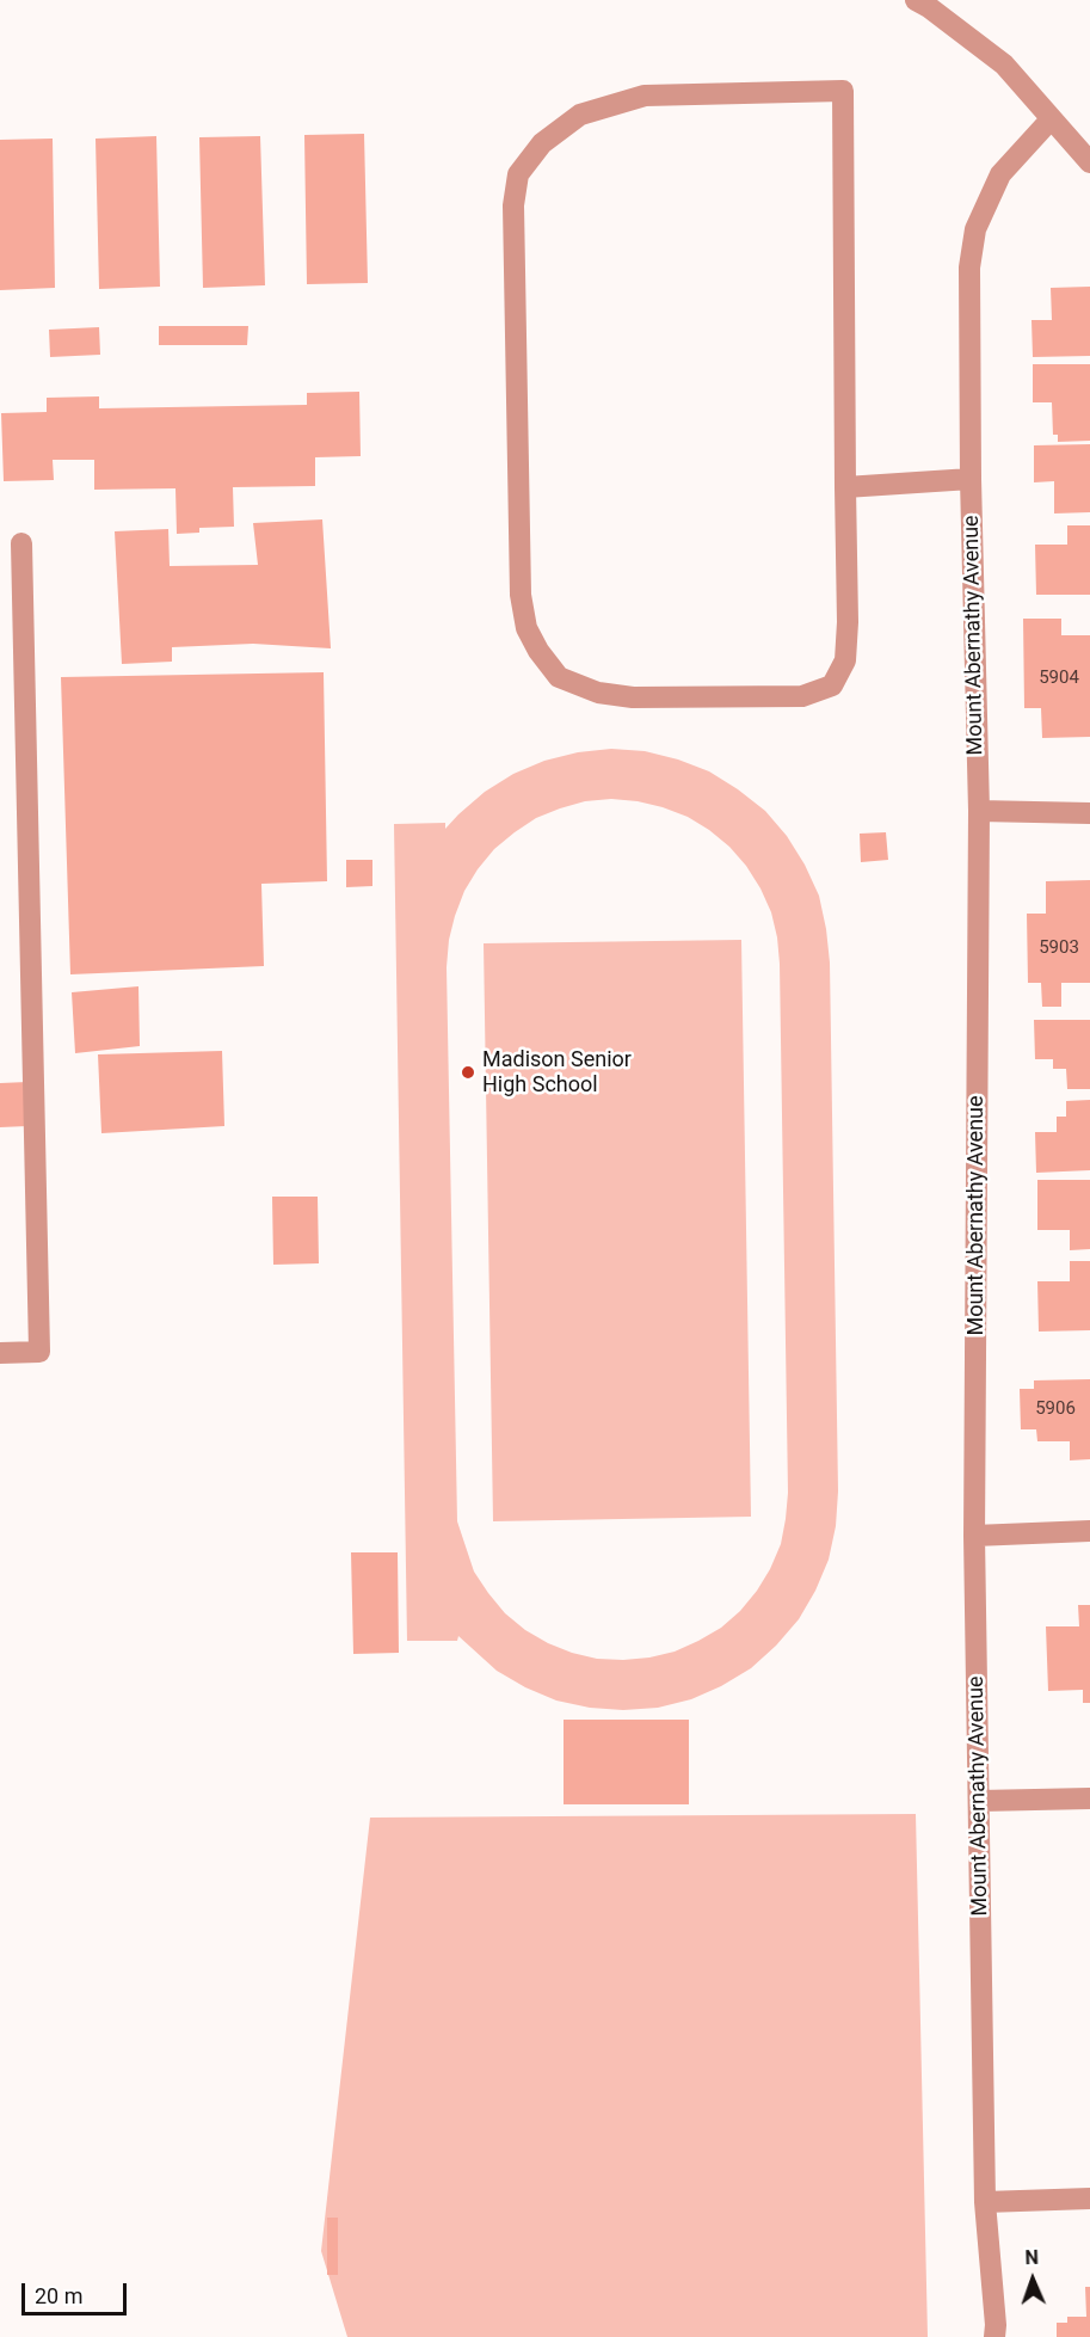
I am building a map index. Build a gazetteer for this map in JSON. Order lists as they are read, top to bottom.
{
  "streets": {
    "street": ["Mount Abernathy Avenue"]
  },
  "places": ["Madison Senior High School"],
  "house_numbers": ["5904", "5903", "5906"],
  "scale_bar": "20 m",
  "north": "top"
}
